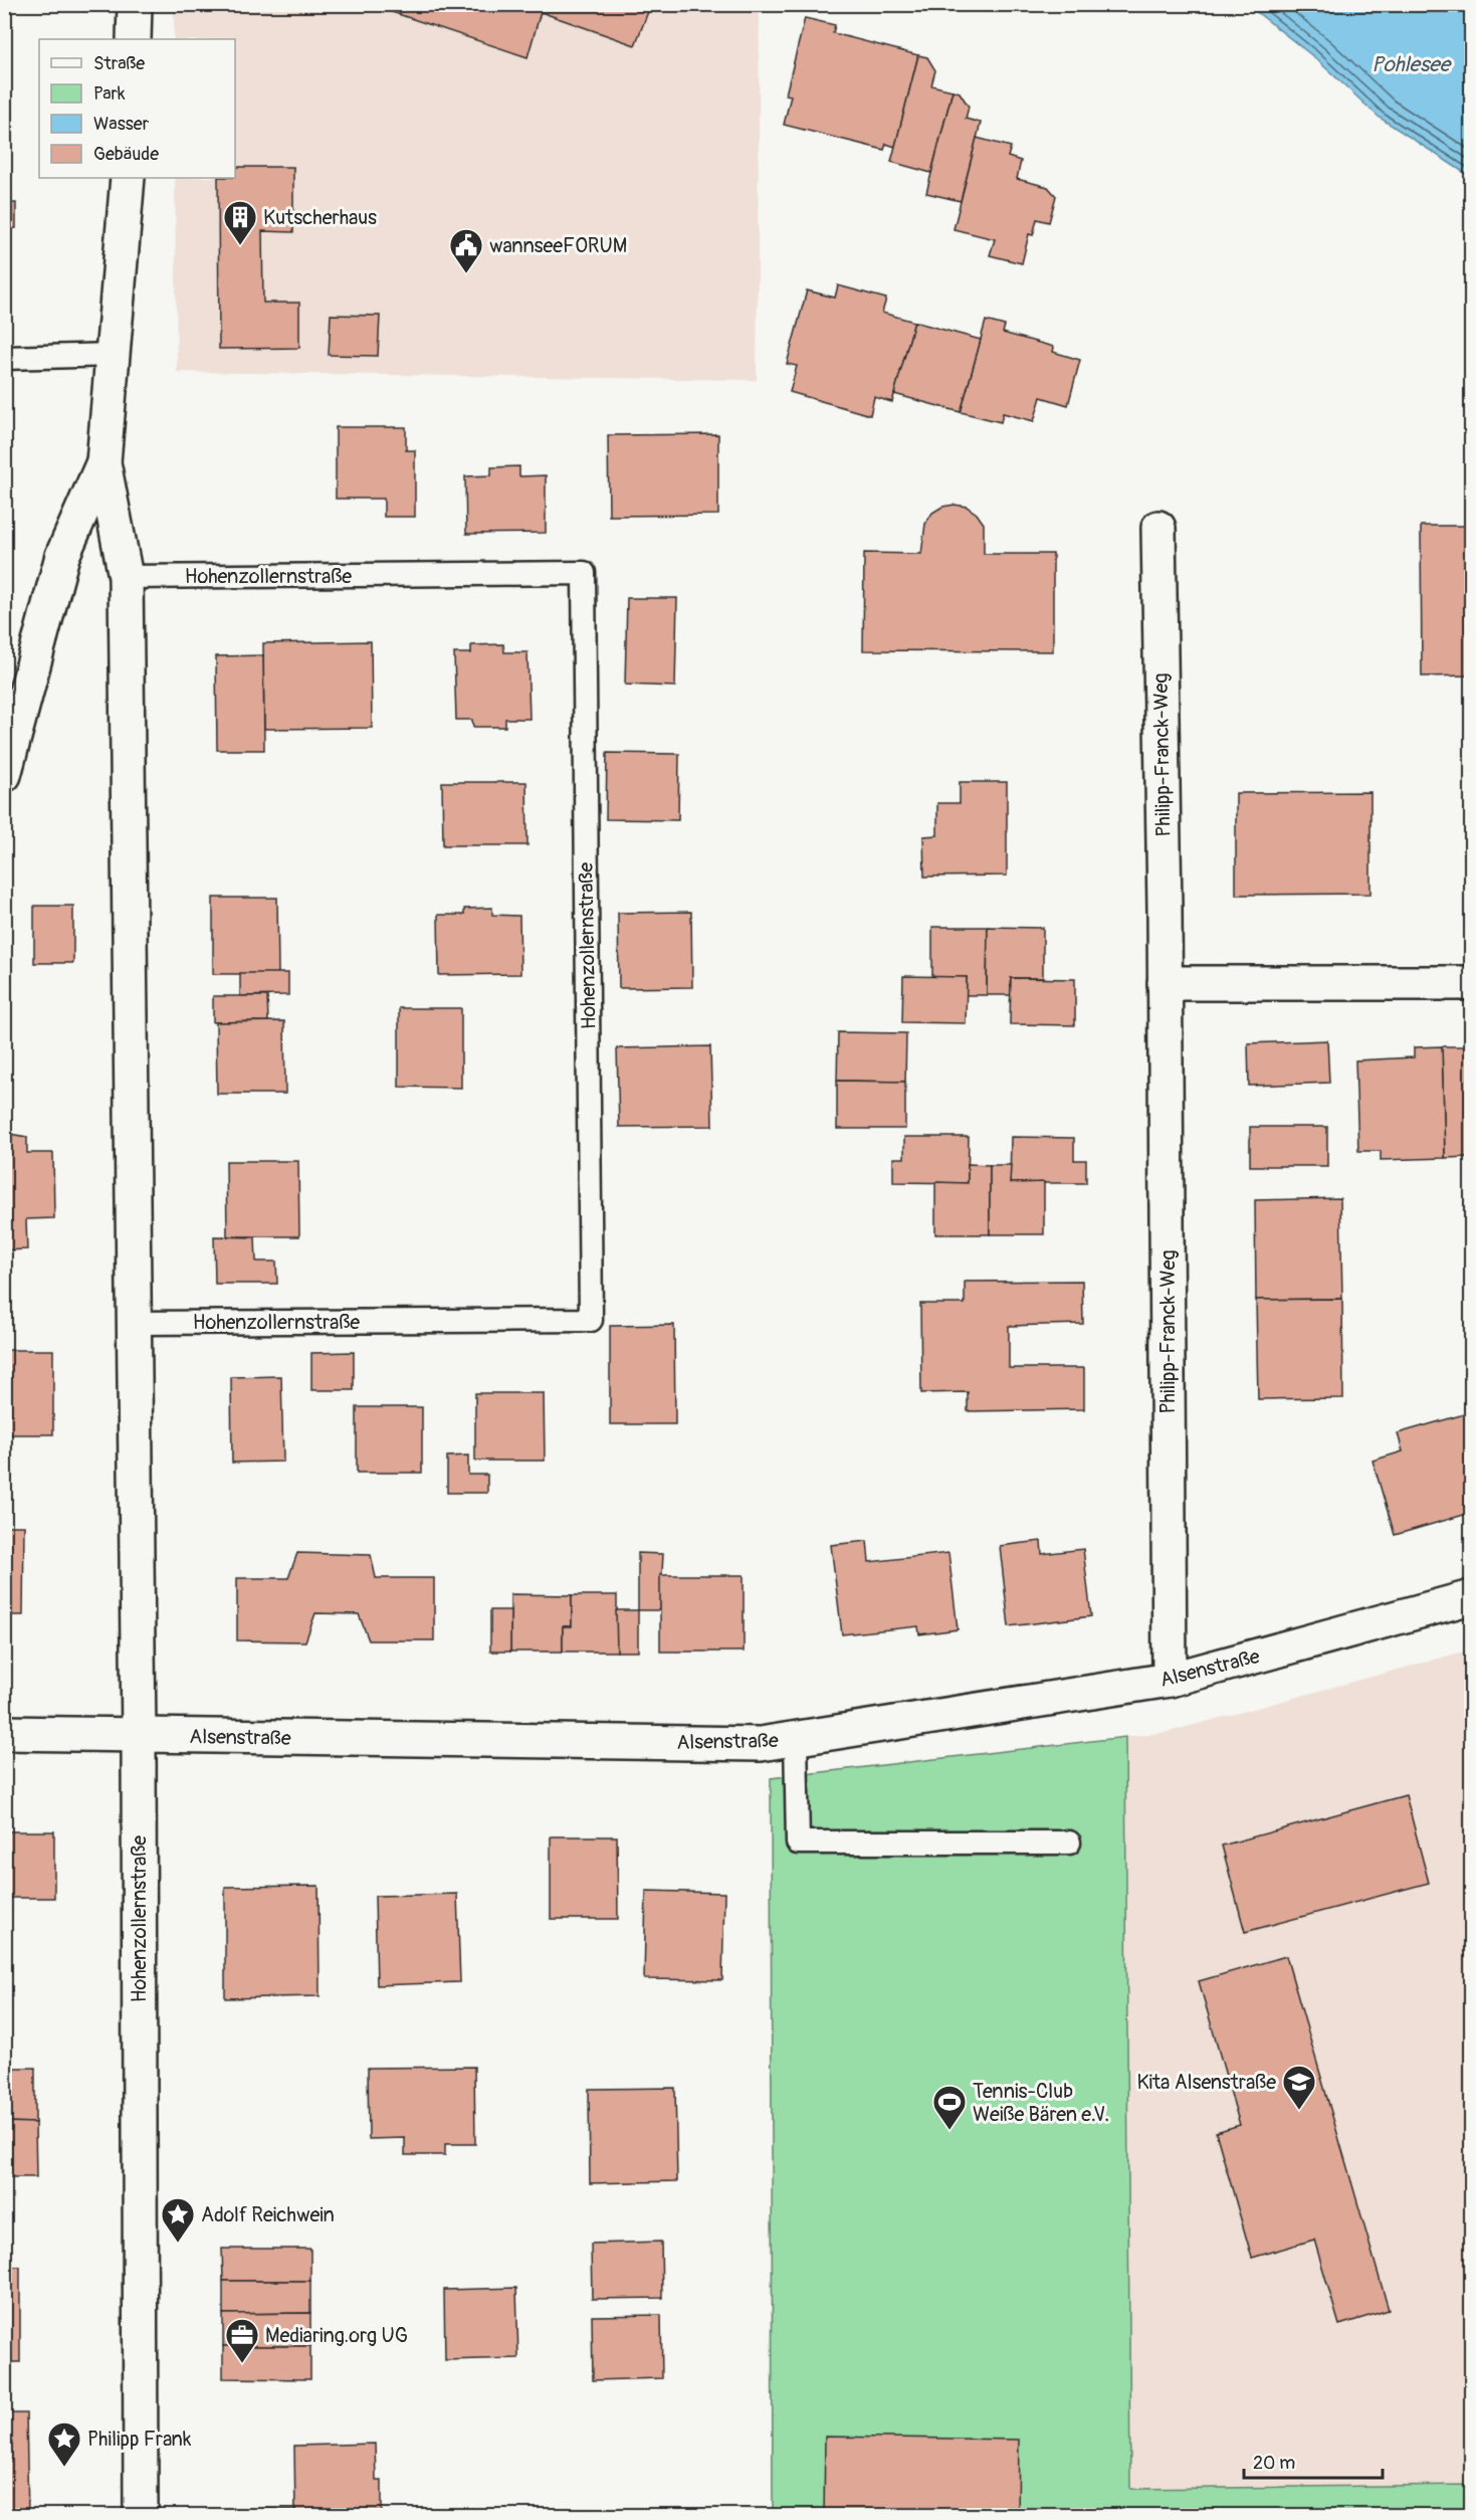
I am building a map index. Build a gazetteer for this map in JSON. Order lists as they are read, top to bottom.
{
  "streets": {
    "street": ["Hohenzollernstraße", "Philipp-Franck-Weg", "Alsenstraße"]
  },
  "crossings": [
    ["Hohenzollernstraße", "Alsenstraße"],
    ["Philipp-Franck-Weg", "Alsenstraße"]
  ],
  "water": ["Pohlesee"],
  "places": {
    "building": ["Kutscherhaus"],
    "public building": ["wannseeFORUM"],
    "school or university": ["Kita Alsenstraße"],
    "sports": ["Tennis-Club Weiße Bären e.V."],
    "place": ["Adolf Reichwein", "Philipp Frank"],
    "office": ["Mediaring.org UG"]
  },
  "legend": [
    "Straße",
    "Park",
    "Wasser",
    "Gebäude"
  ],
  "scale_bar": "20 m"
}
